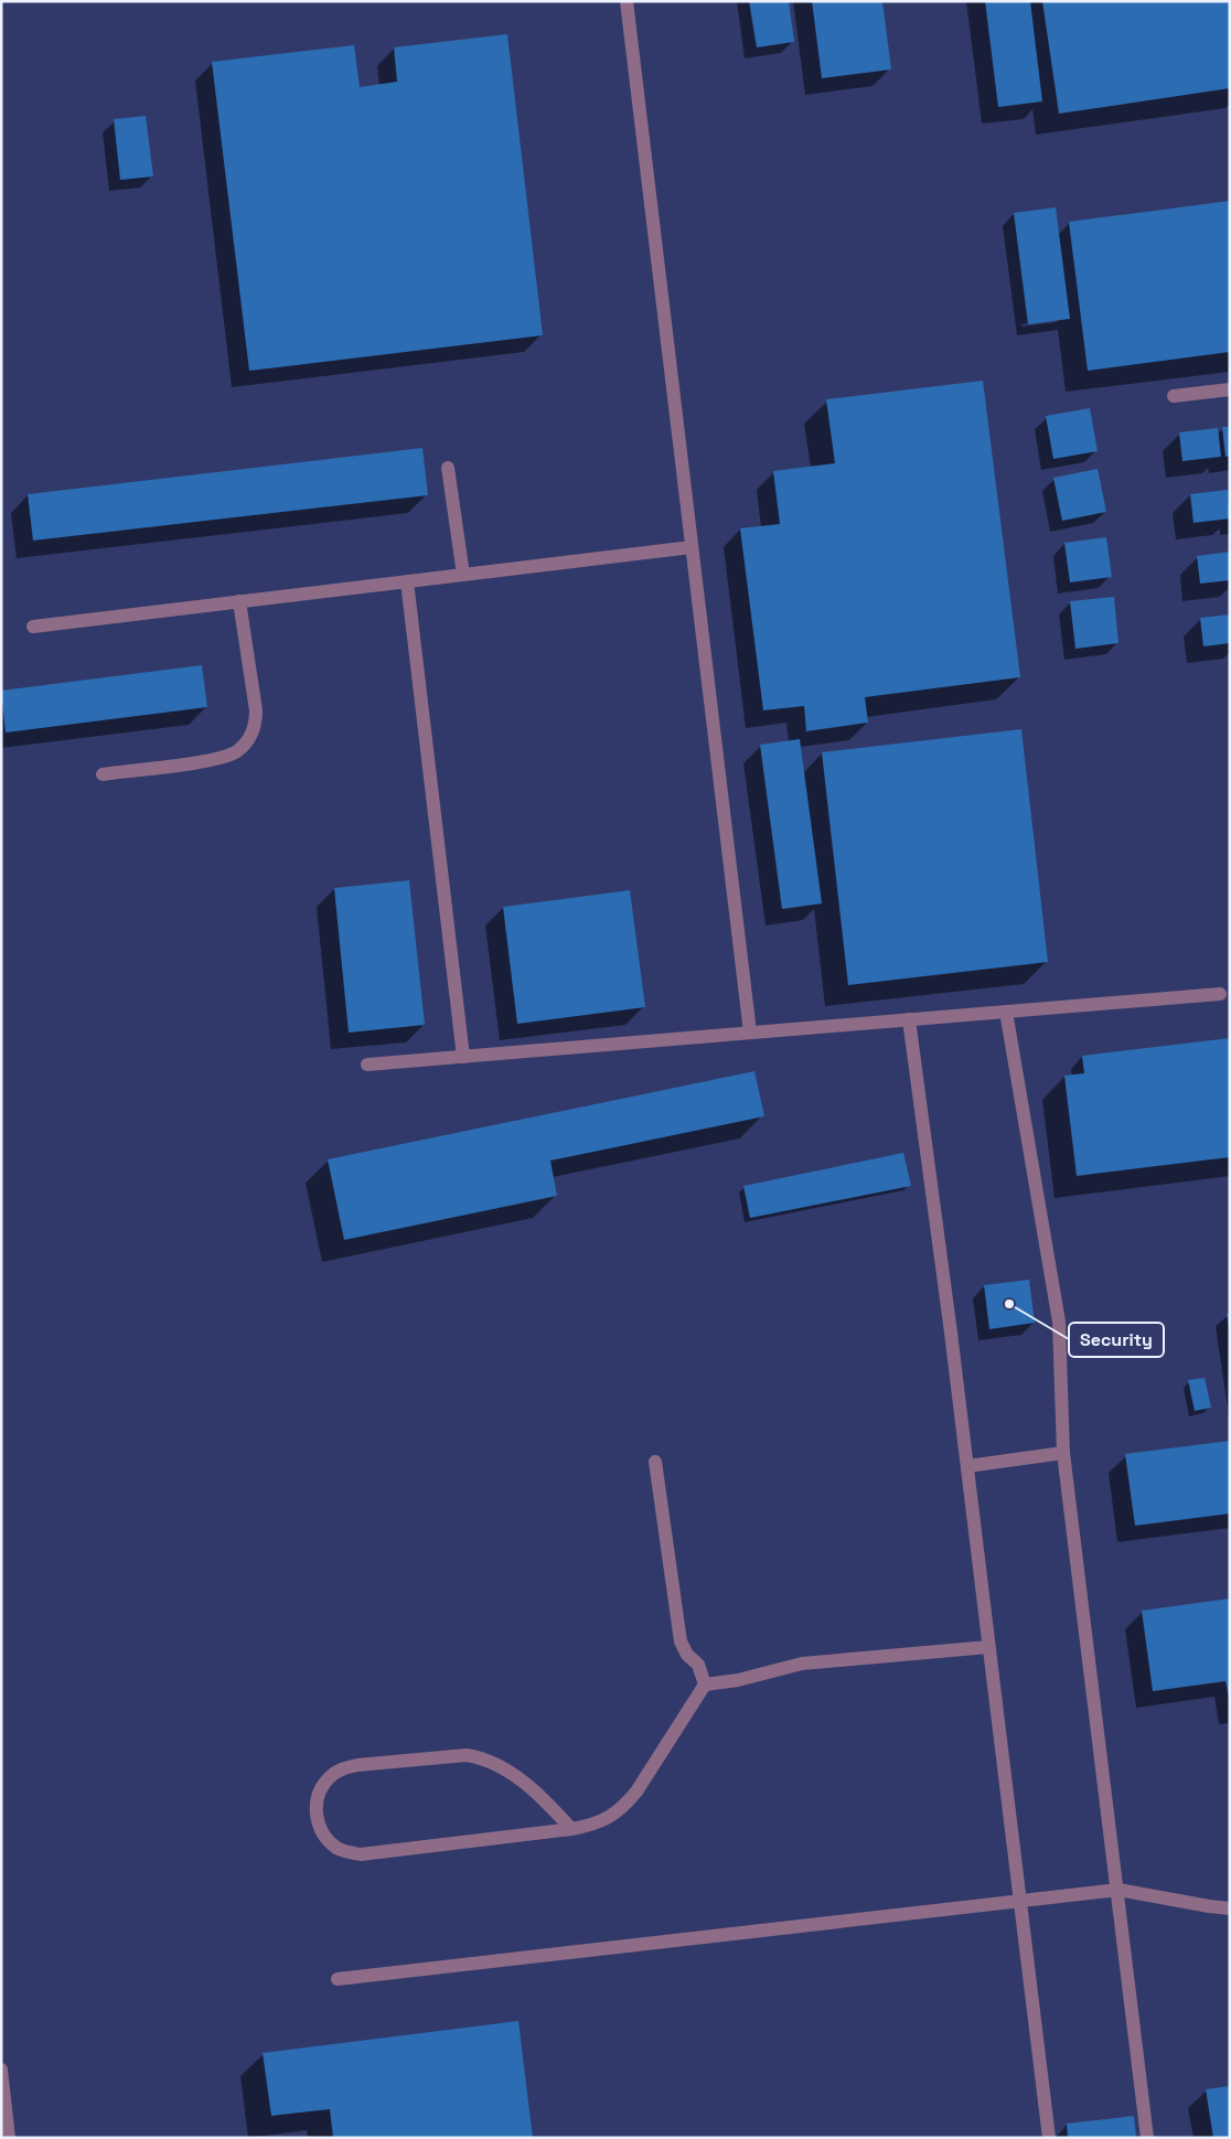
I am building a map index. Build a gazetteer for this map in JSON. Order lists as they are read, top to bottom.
{
  "places": ["Security"]
}
